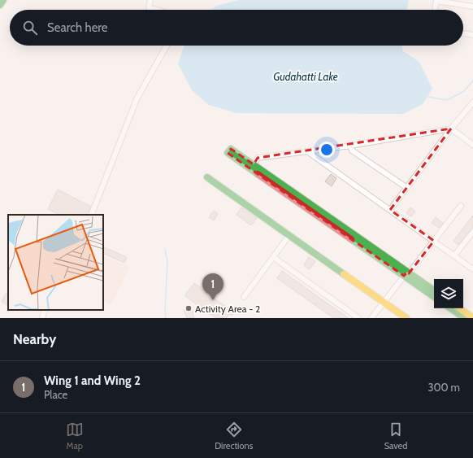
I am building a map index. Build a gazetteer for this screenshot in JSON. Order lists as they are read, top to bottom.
{
  "water": ["Gudahatti Lake"],
  "places": ["Activity Area - 2"],
  "page": {
    "search": "Search here",
    "pins": "1",
    "heading": "Nearby",
    "list": [
      {
        "mark": "1",
        "name": "Wing 1 and Wing 2",
        "note": "Place",
        "value": "300 m"
      }
    ],
    "nav": ["Map", "Directions", "Saved"]
  }
}
